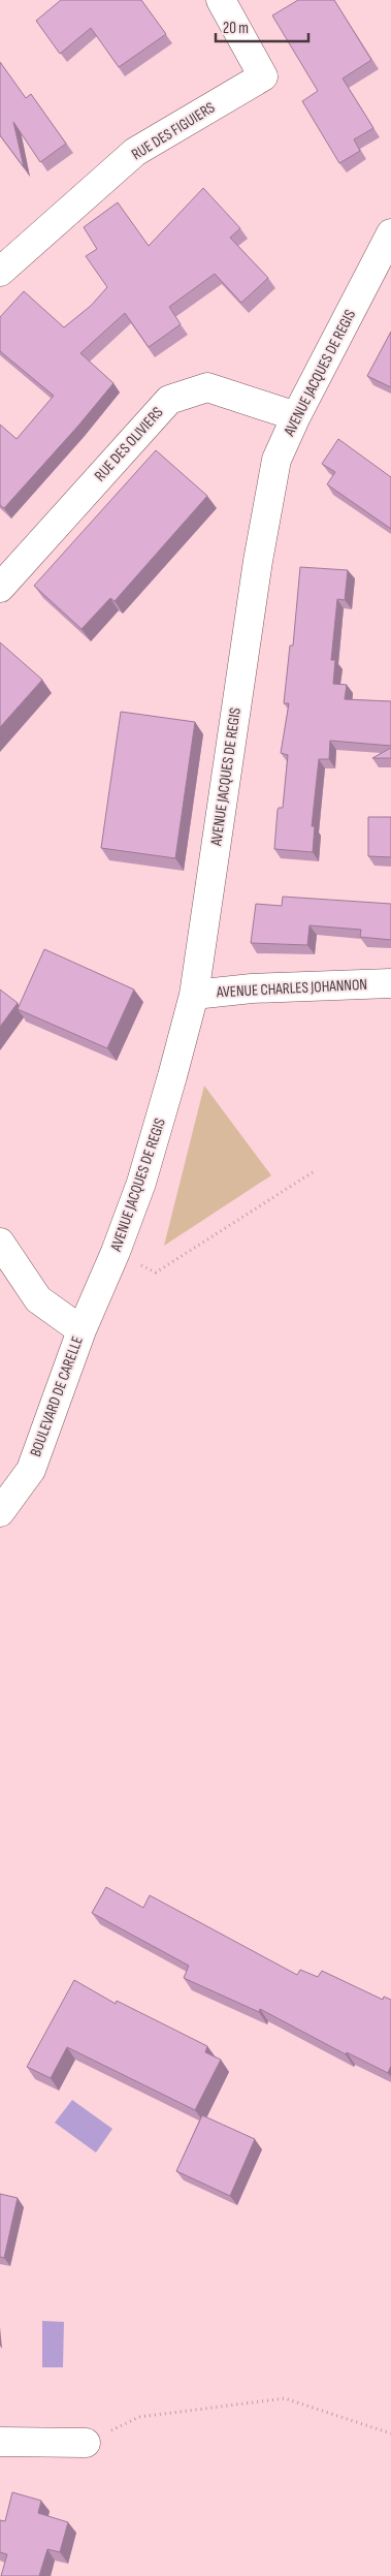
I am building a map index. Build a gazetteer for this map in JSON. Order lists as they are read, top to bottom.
{
  "streets": {
    "street": [
      "RUE DES FIGUIERS",
      "AVENUE JACQUES DE REGIS",
      "RUE DES OLIVIERS",
      "AVENUE CHARLES JOHANNON",
      "BOULEVARD DE CARELLE"
    ]
  },
  "crossings": [
    ["AVENUE JACQUES DE REGIS", "RUE DES OLIVIERS"],
    ["AVENUE JACQUES DE REGIS", "AVENUE CHARLES JOHANNON"],
    ["AVENUE JACQUES DE REGIS", "BOULEVARD DE CARELLE"]
  ],
  "scale_bar": "20 m"
}
